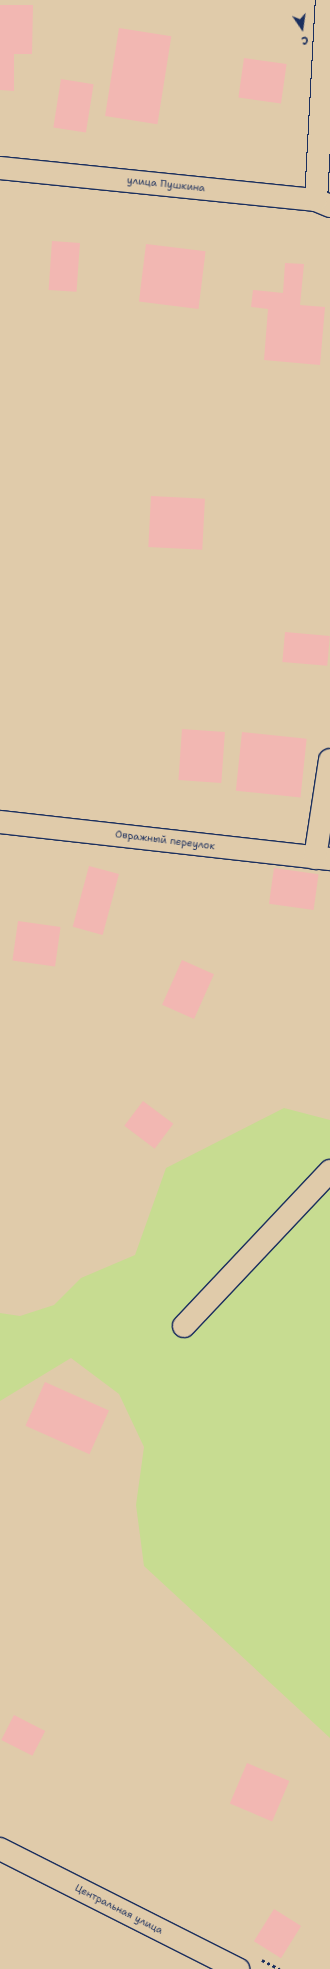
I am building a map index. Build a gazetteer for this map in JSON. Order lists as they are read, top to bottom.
{
  "streets": {
    "street": ["улица Пушкина", "Овражный переулок", "Центральная улица"]
  },
  "north": "bottom"
}
